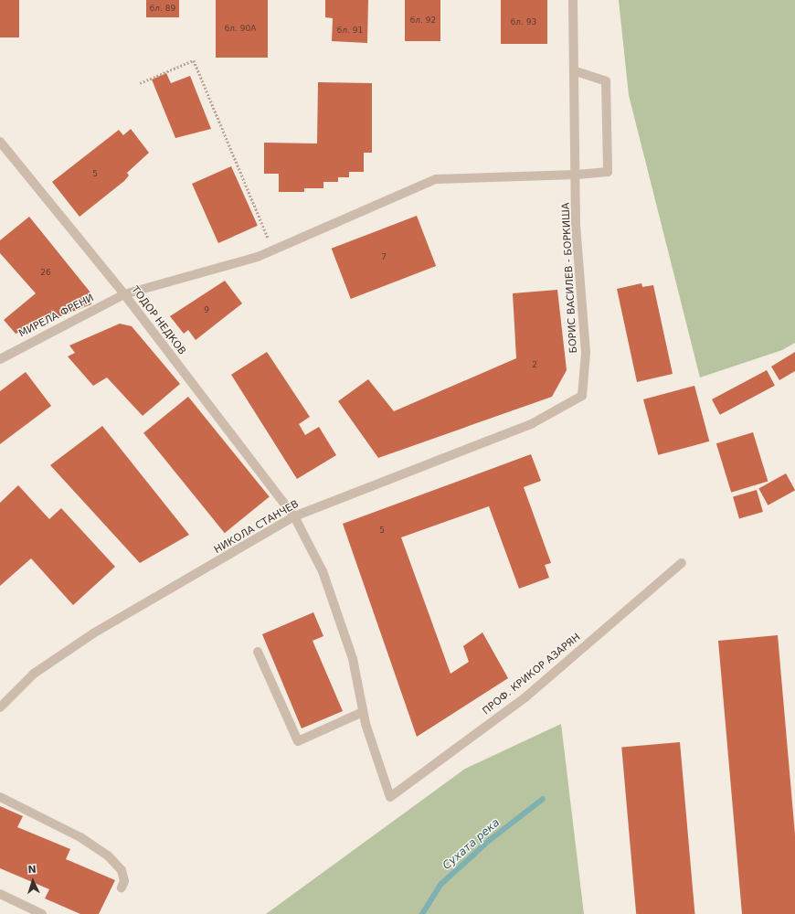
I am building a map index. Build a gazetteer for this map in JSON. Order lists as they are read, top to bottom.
{
  "streets": {
    "street": [
      "БОРИС ВАСИЛЕВ - БОРКИША",
      "МИРЕЛА ФРЕНИ",
      "ТОДОР НЕДКОВ",
      "НИКОЛА СТАНЧЕВ",
      "ПРОФ. КРИКОР АЗАРЯН"
    ]
  },
  "crossings": [
    ["БОРИС ВАСИЛЕВ - БОРКИША", "МИРЕЛА ФРЕНИ"],
    ["БОРИС ВАСИЛЕВ - БОРКИША", "НИКОЛА СТАНЧЕВ"],
    ["МИРЕЛА ФРЕНИ", "ТОДОР НЕДКОВ"],
    ["ТОДОР НЕДКОВ", "НИКОЛА СТАНЧЕВ"],
    ["ТОДОР НЕДКОВ", "ПРОФ. КРИКОР АЗАРЯН"]
  ],
  "water": ["Сухата река"],
  "house_numbers": [
    "бл. 89",
    "бл. 92",
    "бл. 93",
    "бл. 90A",
    "бл. 91",
    "5",
    "7",
    "26",
    "9",
    "2",
    "5"
  ],
  "north": "top"
}
